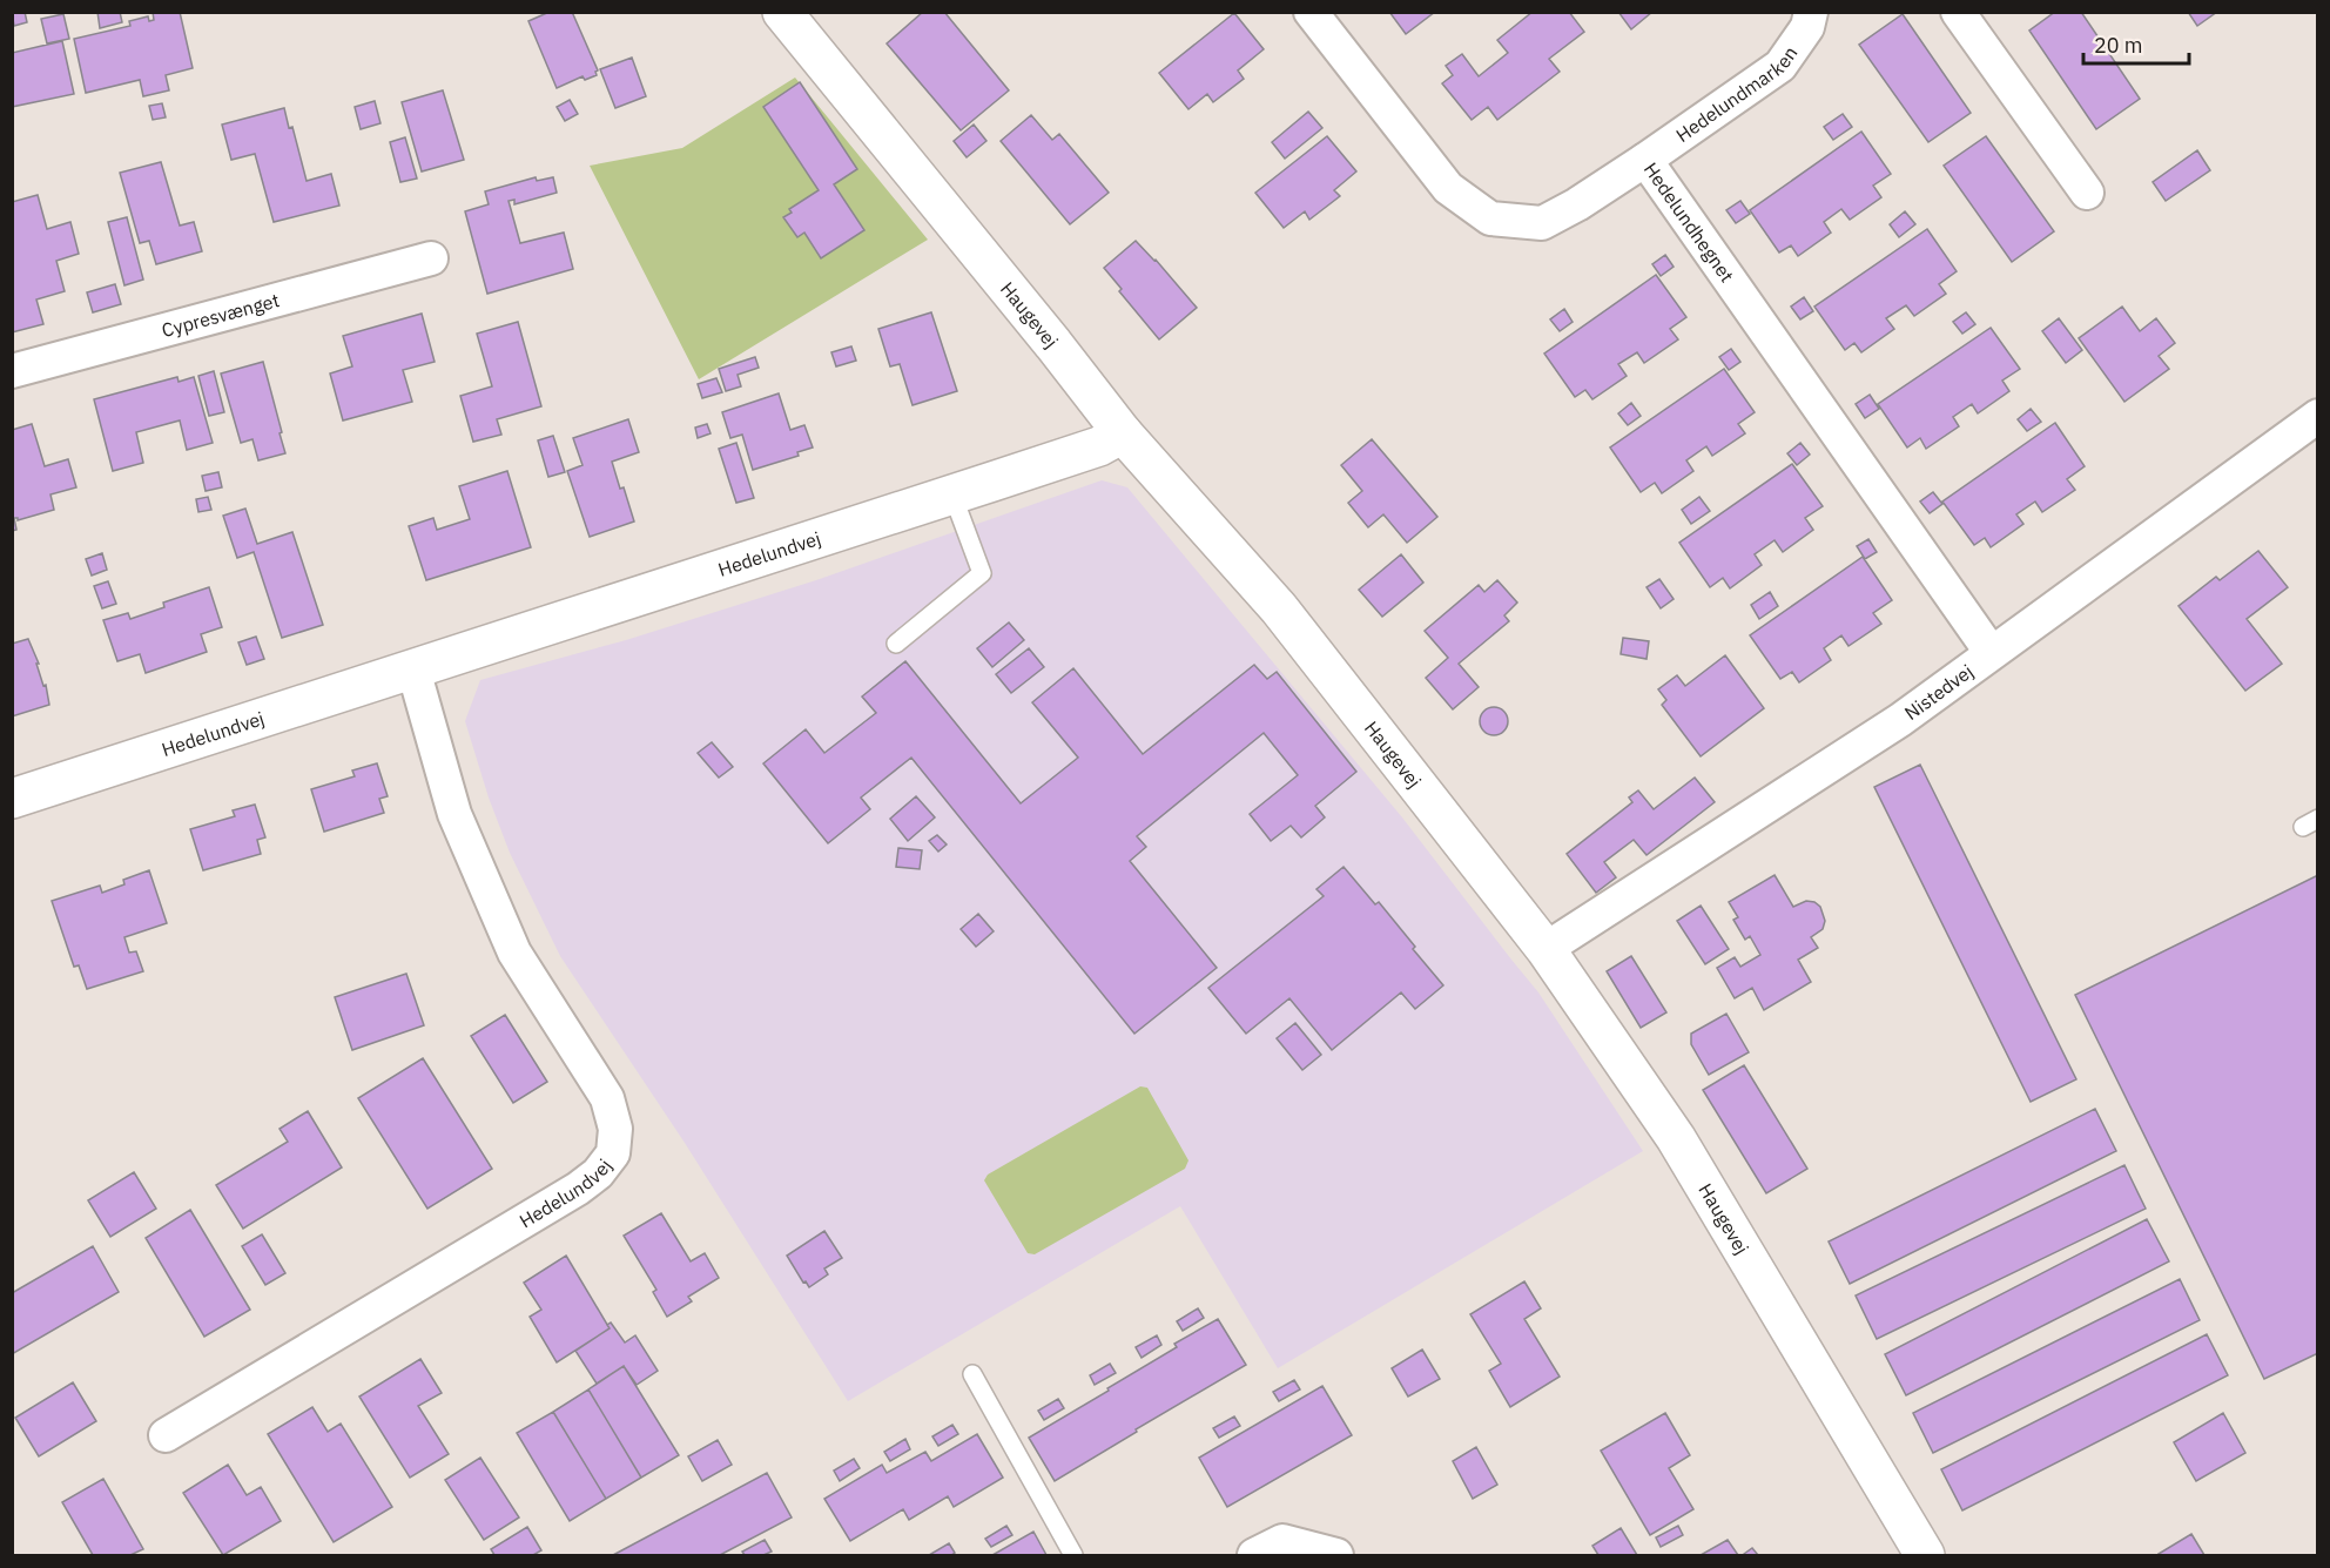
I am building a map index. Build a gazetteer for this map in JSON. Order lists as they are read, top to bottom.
{
  "streets": {
    "street": [
      "Hedelundmarken",
      "Hedelundhegnet",
      "Cypresvænget",
      "Haugevej",
      "Hedelundvej",
      "Nistedvej"
    ]
  },
  "crossings": [
    ["Hedelundmarken", "Hedelundhegnet"],
    ["Hedelundhegnet", "Nistedvej"],
    ["Haugevej", "Hedelundvej"],
    ["Haugevej", "Nistedvej"]
  ],
  "scale_bar": "20 m"
}
